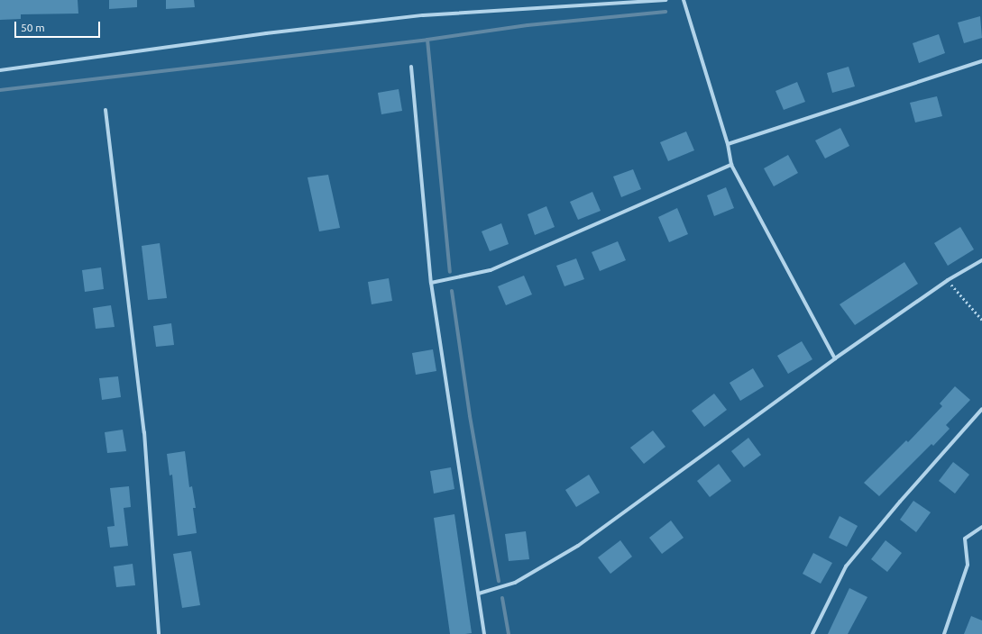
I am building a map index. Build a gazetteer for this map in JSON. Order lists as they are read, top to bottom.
{
  "scale_bar": "50 m"
}
